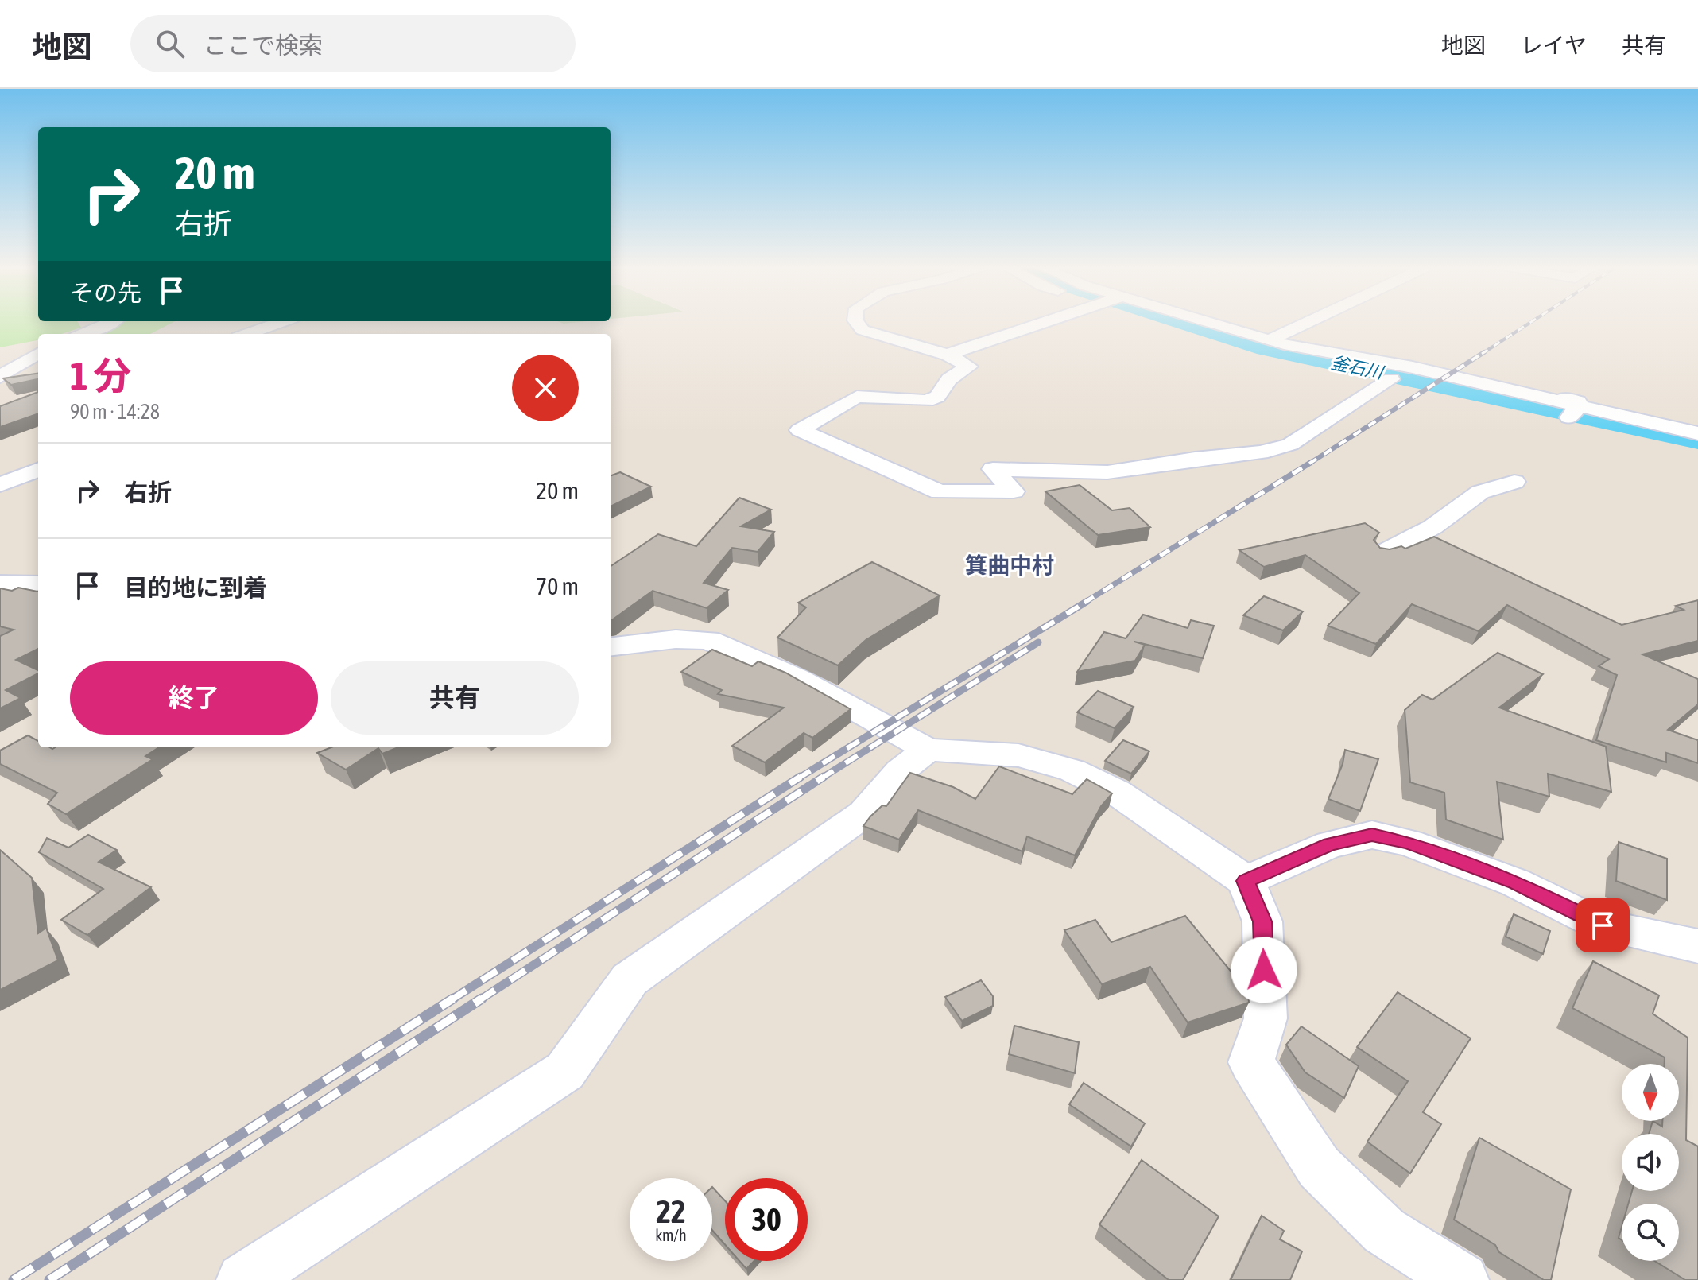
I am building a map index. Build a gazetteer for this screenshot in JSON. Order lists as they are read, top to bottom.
{
  "districts": ["箕曲中村"],
  "water": ["釜石川"],
  "north": "bottom",
  "page": {
    "header": "地図",
    "search": "ここで検索",
    "nav": ["地図", "レイヤ", "共有"],
    "turn": ["20 m", "右折"],
    "then": "その先",
    "heading": ["1 分", "90 m · 14:28"],
    "list": [
      {
        "name": "右折",
        "value": "20 m"
      },
      {
        "name": "目的地に到着",
        "value": "70 m"
      }
    ],
    "buttons": ["終了", "共有"],
    "speed": "22 km/h",
    "limit": "30"
  }
}
